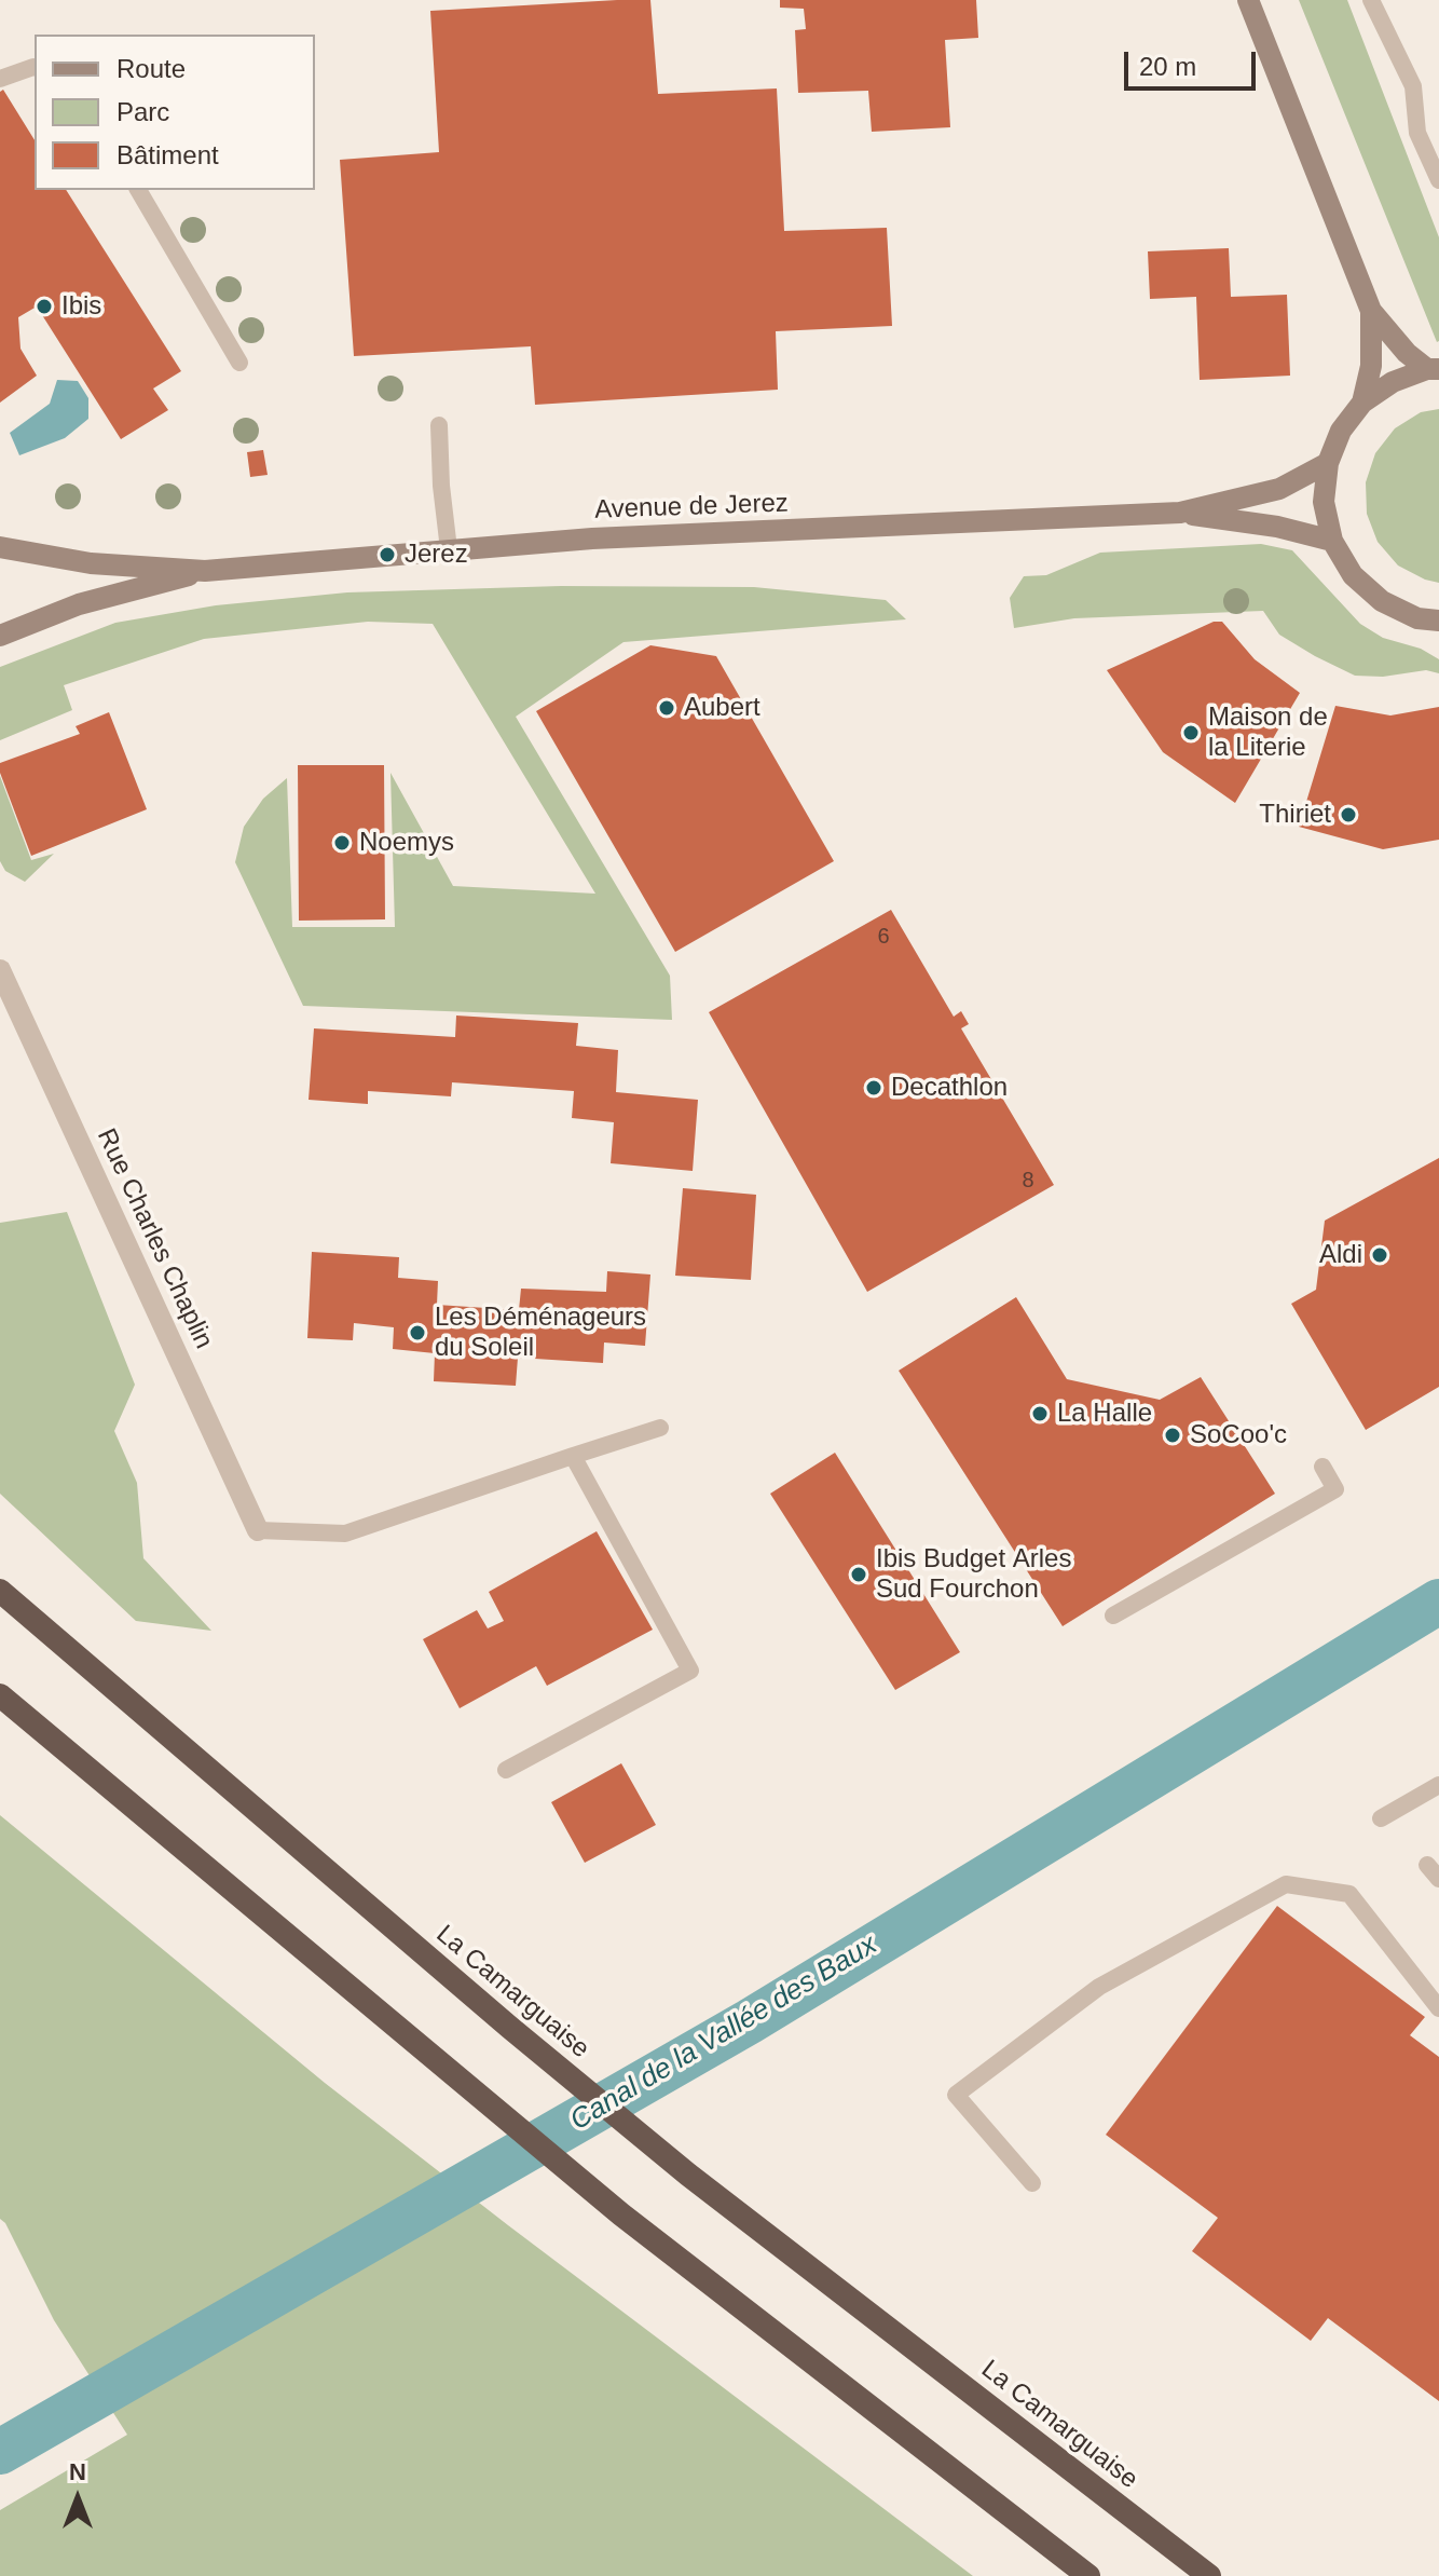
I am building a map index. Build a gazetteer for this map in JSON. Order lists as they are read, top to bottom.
{
  "streets": {
    "highway": ["La Camarguaise"],
    "main road": ["Avenue de Jerez"],
    "street": ["Rue Charles Chaplin"]
  },
  "water": ["Canal de la Vallée des Baux"],
  "places": [
    "Ibis",
    "Jerez",
    "Aubert",
    "Maison de la Literie",
    "Thiriet",
    "Noemys",
    "Decathlon",
    "Aldi",
    "Les Déménageurs du Soleil",
    "La Halle",
    "SoCoo'c",
    "Ibis Budget Arles Sud Fourchon"
  ],
  "house_numbers": ["6", "8"],
  "legend": ["Route", "Parc", "Bâtiment"],
  "scale_bar": "20 m",
  "north": "top"
}
